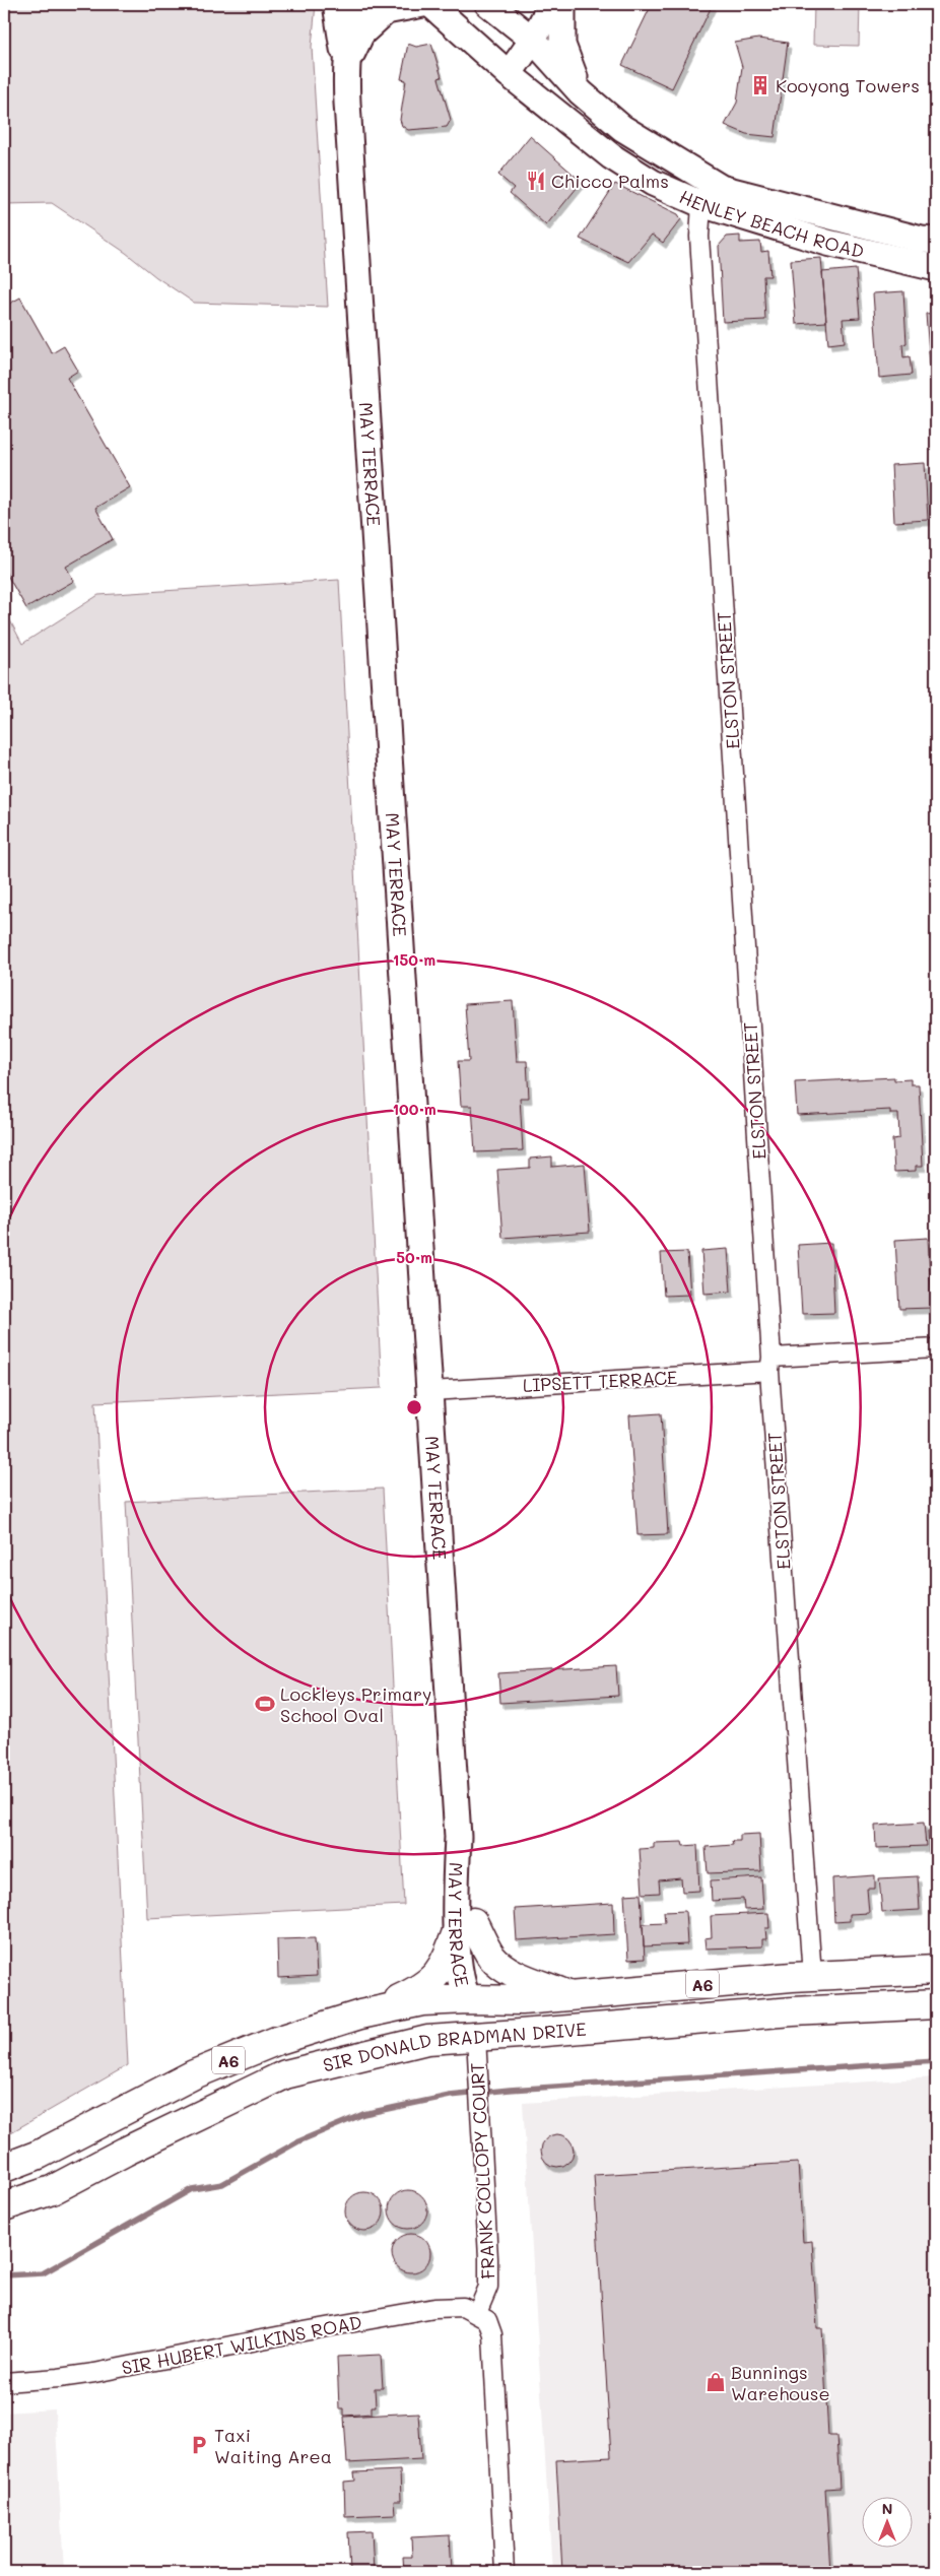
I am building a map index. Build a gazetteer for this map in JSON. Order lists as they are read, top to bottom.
{
  "streets": {
    "main road": ["A6", "SIR DONALD BRADMAN DRIVE"],
    "street": [
      "HENLEY BEACH ROAD",
      "MAY TERRACE",
      "ELSTON STREET",
      "LIPSETT TERRACE",
      "FRANK COLLOPY COURT",
      "SIR HUBERT WILKINS ROAD"
    ]
  },
  "crossings": [
    ["HENLEY BEACH ROAD", "ELSTON STREET"],
    ["MAY TERRACE", "LIPSETT TERRACE"],
    ["MAY TERRACE", "SIR DONALD BRADMAN DRIVE"],
    ["ELSTON STREET", "LIPSETT TERRACE"],
    ["ELSTON STREET", "SIR DONALD BRADMAN DRIVE"],
    ["SIR DONALD BRADMAN DRIVE", "FRANK COLLOPY COURT"],
    ["FRANK COLLOPY COURT", "SIR HUBERT WILKINS ROAD"]
  ],
  "places": {
    "building": ["Kooyong Towers"],
    "restaurant": ["Chicco Palms"],
    "sports": ["Lockleys Primary School Oval"],
    "shop": ["Bunnings Warehouse"],
    "parking": ["Taxi Waiting Area"]
  },
  "north": "top",
  "rings": ["150 m", "100 m", "50 m"]
}
